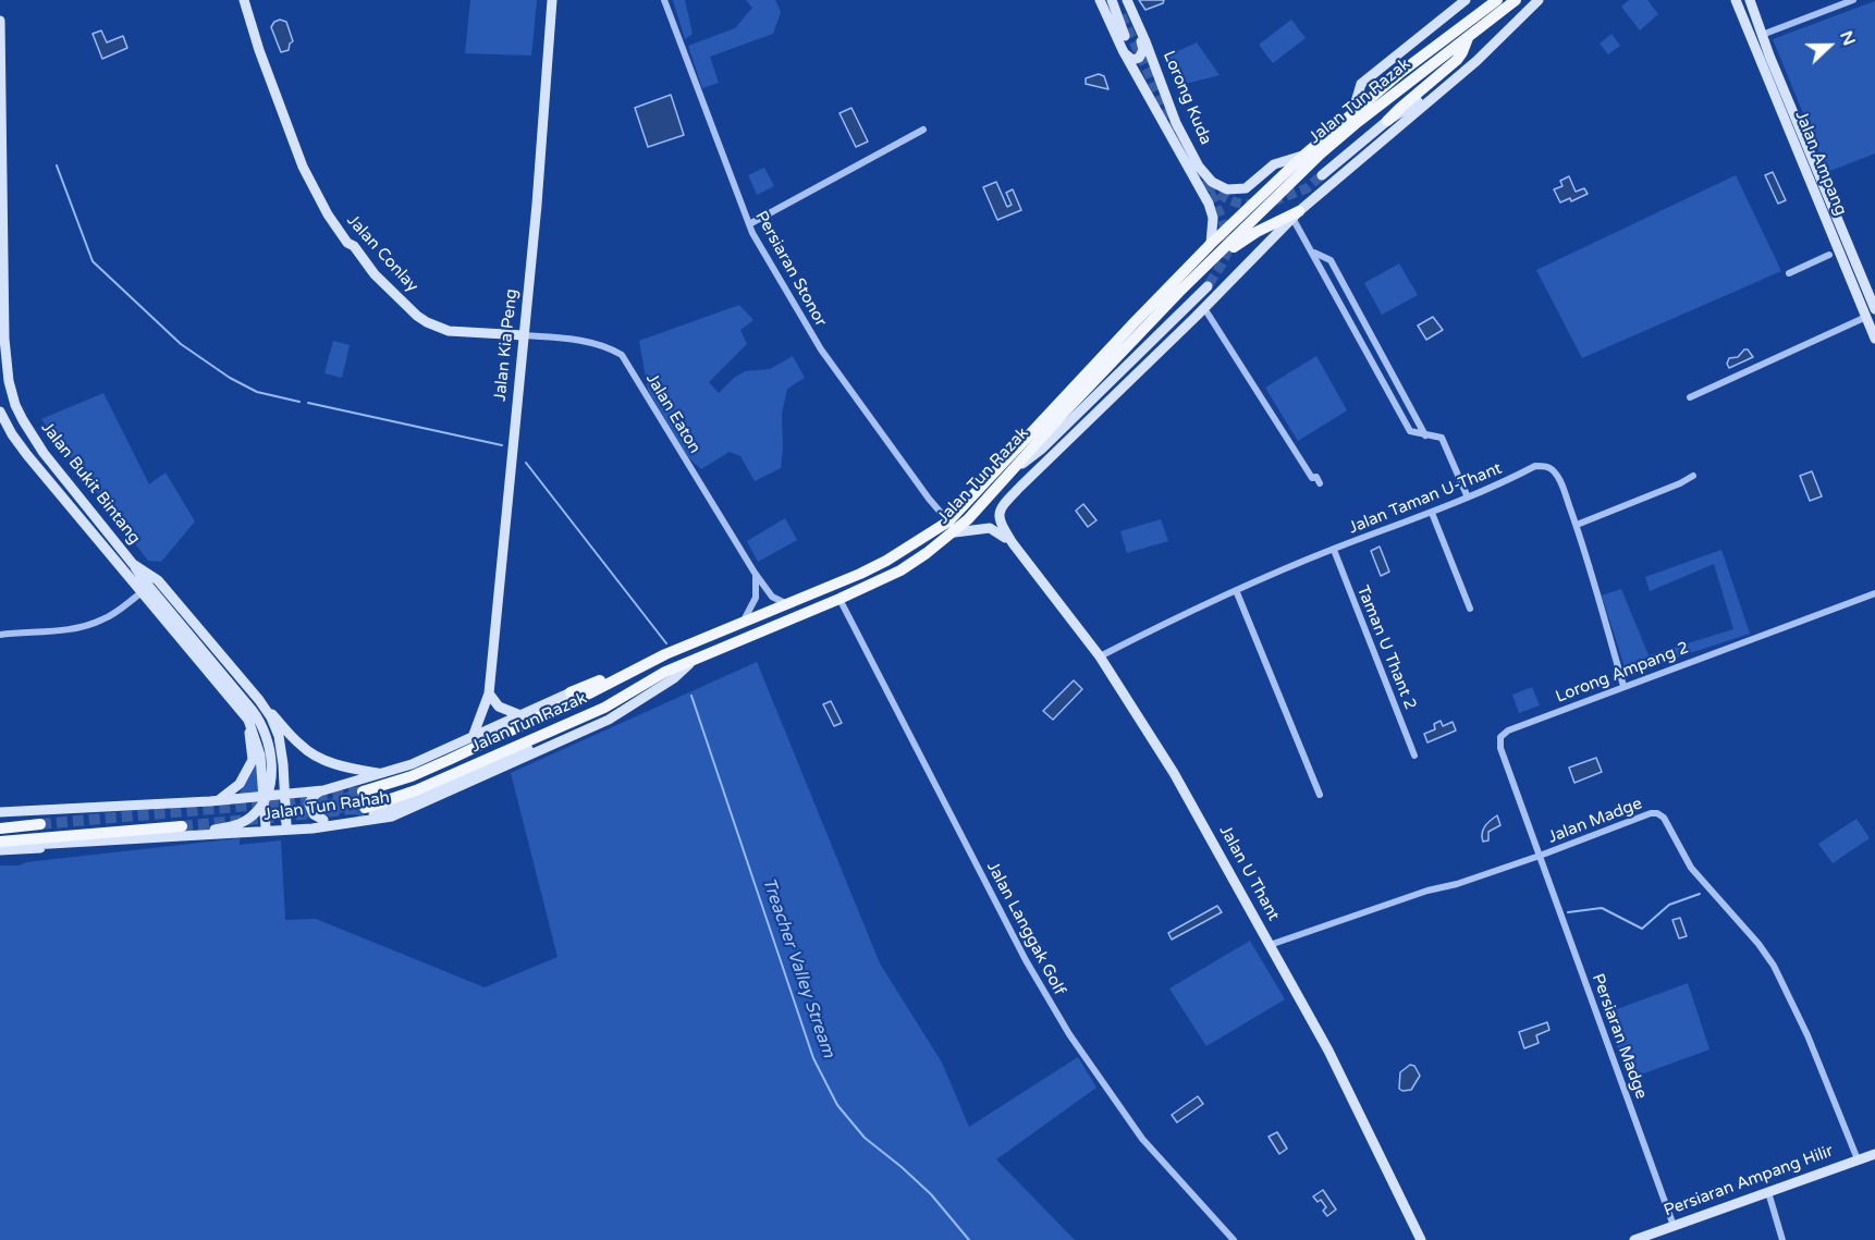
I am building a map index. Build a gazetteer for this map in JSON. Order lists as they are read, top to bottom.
{
  "streets": {
    "main road": [
      "Lorong Kuda",
      "Jalan Tun Razak",
      "Jalan Ampang",
      "Jalan Conlay",
      "Jalan Kia Peng",
      "Jalan Bukit Bintang",
      "Jalan Tun Rahah",
      "Jalan U Thant",
      "Persiaran Ampang Hilir"
    ],
    "street": [
      "Persiaran Stonor",
      "Jalan Eaton",
      "Jalan Taman U-Thant",
      "Taman U Thant 2",
      "Lorong Ampang 2",
      "Jalan Madge",
      "Jalan Langgak Golf",
      "Persiaran Madge"
    ]
  },
  "crossings": [
    ["Lorong Kuda", "Jalan Tun Razak"],
    ["Jalan Tun Razak", "Persiaran Stonor"],
    ["Jalan Tun Razak", "Jalan Eaton"],
    ["Jalan Tun Razak", "Jalan Tun Rahah"],
    ["Jalan Tun Razak", "Jalan U Thant"],
    ["Jalan Tun Razak", "Jalan Langgak Golf"],
    ["Jalan Conlay", "Jalan Kia Peng"],
    ["Jalan Conlay", "Jalan Eaton"],
    ["Persiaran Stonor", "Jalan U Thant"],
    ["Jalan Kia Peng", "Jalan Eaton"],
    ["Jalan Taman U-Thant", "Taman U Thant 2"],
    ["Jalan Taman U-Thant", "Lorong Ampang 2"],
    ["Jalan Taman U-Thant", "Jalan U Thant"],
    ["Lorong Ampang 2", "Jalan Madge"],
    ["Lorong Ampang 2", "Persiaran Madge"],
    ["Jalan Madge", "Jalan U Thant"],
    ["Jalan Madge", "Persiaran Madge"],
    ["Jalan Madge", "Persiaran Ampang Hilir"],
    ["Persiaran Madge", "Persiaran Ampang Hilir"]
  ],
  "water": ["Treacher Valley Stream"],
  "north": "right"
}
